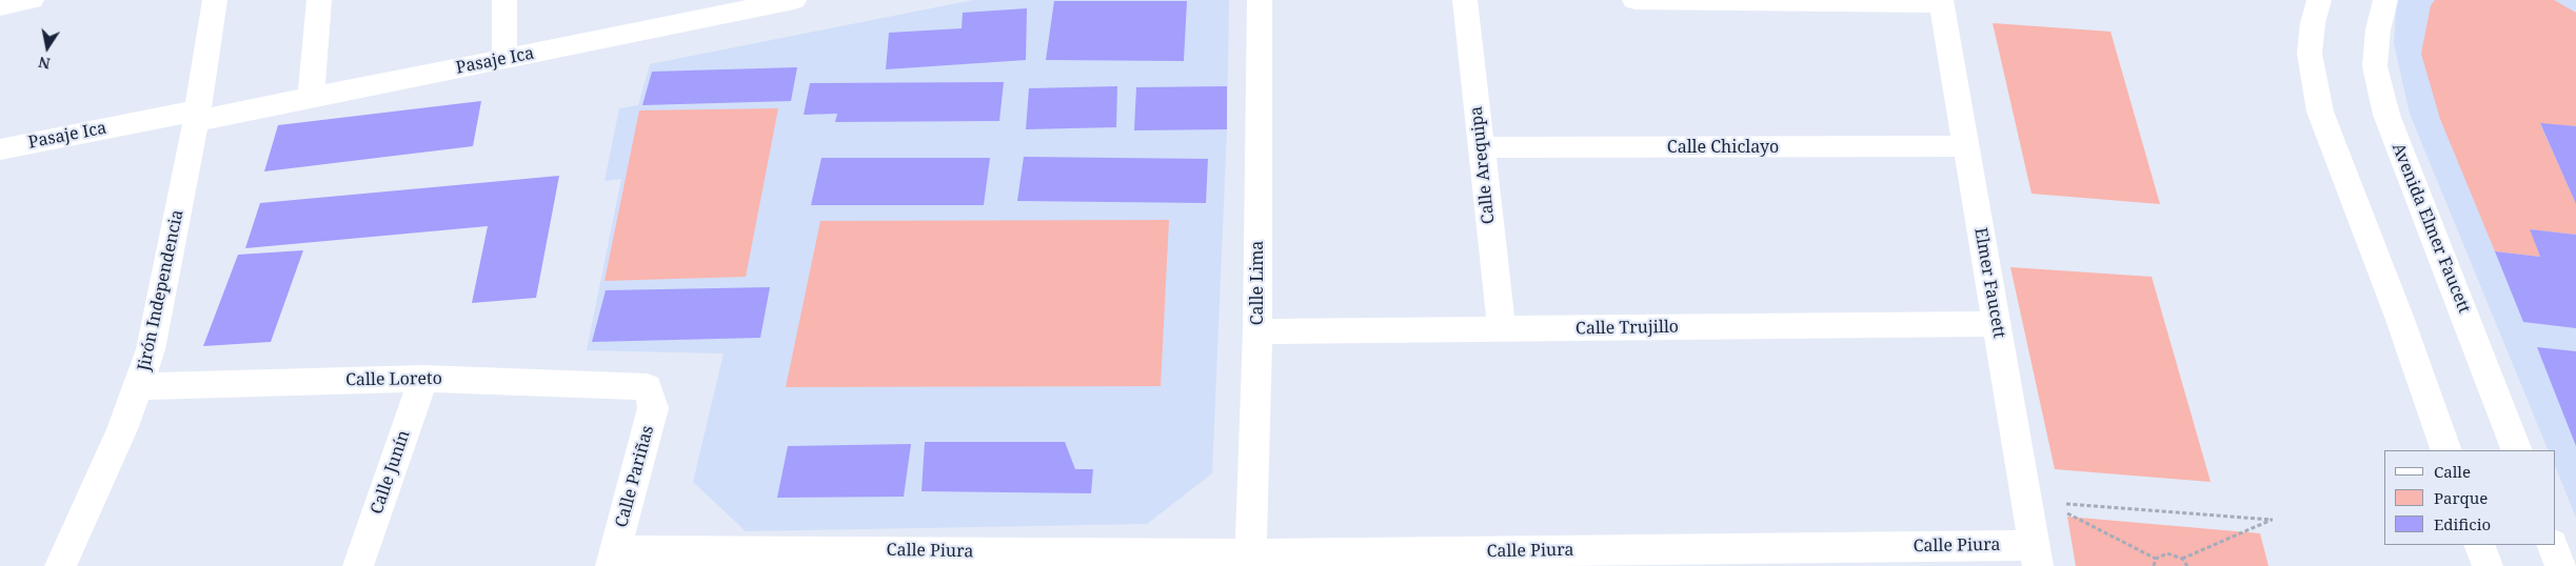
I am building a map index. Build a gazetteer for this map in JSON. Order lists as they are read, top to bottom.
{
  "streets": {
    "street": [
      "Pasaje Ica",
      "Calle Chiclayo",
      "Calle Arequipa",
      "Avenida Elmer Faucett",
      "Calle Lima",
      "Elmer Faucett",
      "Jirón Independencia",
      "Calle Trujillo",
      "Calle Loreto",
      "Calle Junín",
      "Calle Pariñas",
      "Calle Piura"
    ]
  },
  "crossings": [
    ["Pasaje Ica", "Jirón Independencia"],
    ["Calle Chiclayo", "Calle Arequipa"],
    ["Calle Chiclayo", "Elmer Faucett"],
    ["Calle Arequipa", "Calle Trujillo"],
    ["Calle Lima", "Calle Trujillo"],
    ["Calle Lima", "Calle Piura"],
    ["Elmer Faucett", "Calle Trujillo"],
    ["Elmer Faucett", "Calle Piura"],
    ["Jirón Independencia", "Calle Loreto"],
    ["Calle Loreto", "Calle Junín"],
    ["Calle Loreto", "Calle Pariñas"],
    ["Calle Pariñas", "Calle Piura"]
  ],
  "legend": ["Calle", "Parque", "Edificio"],
  "north": "bottom"
}
